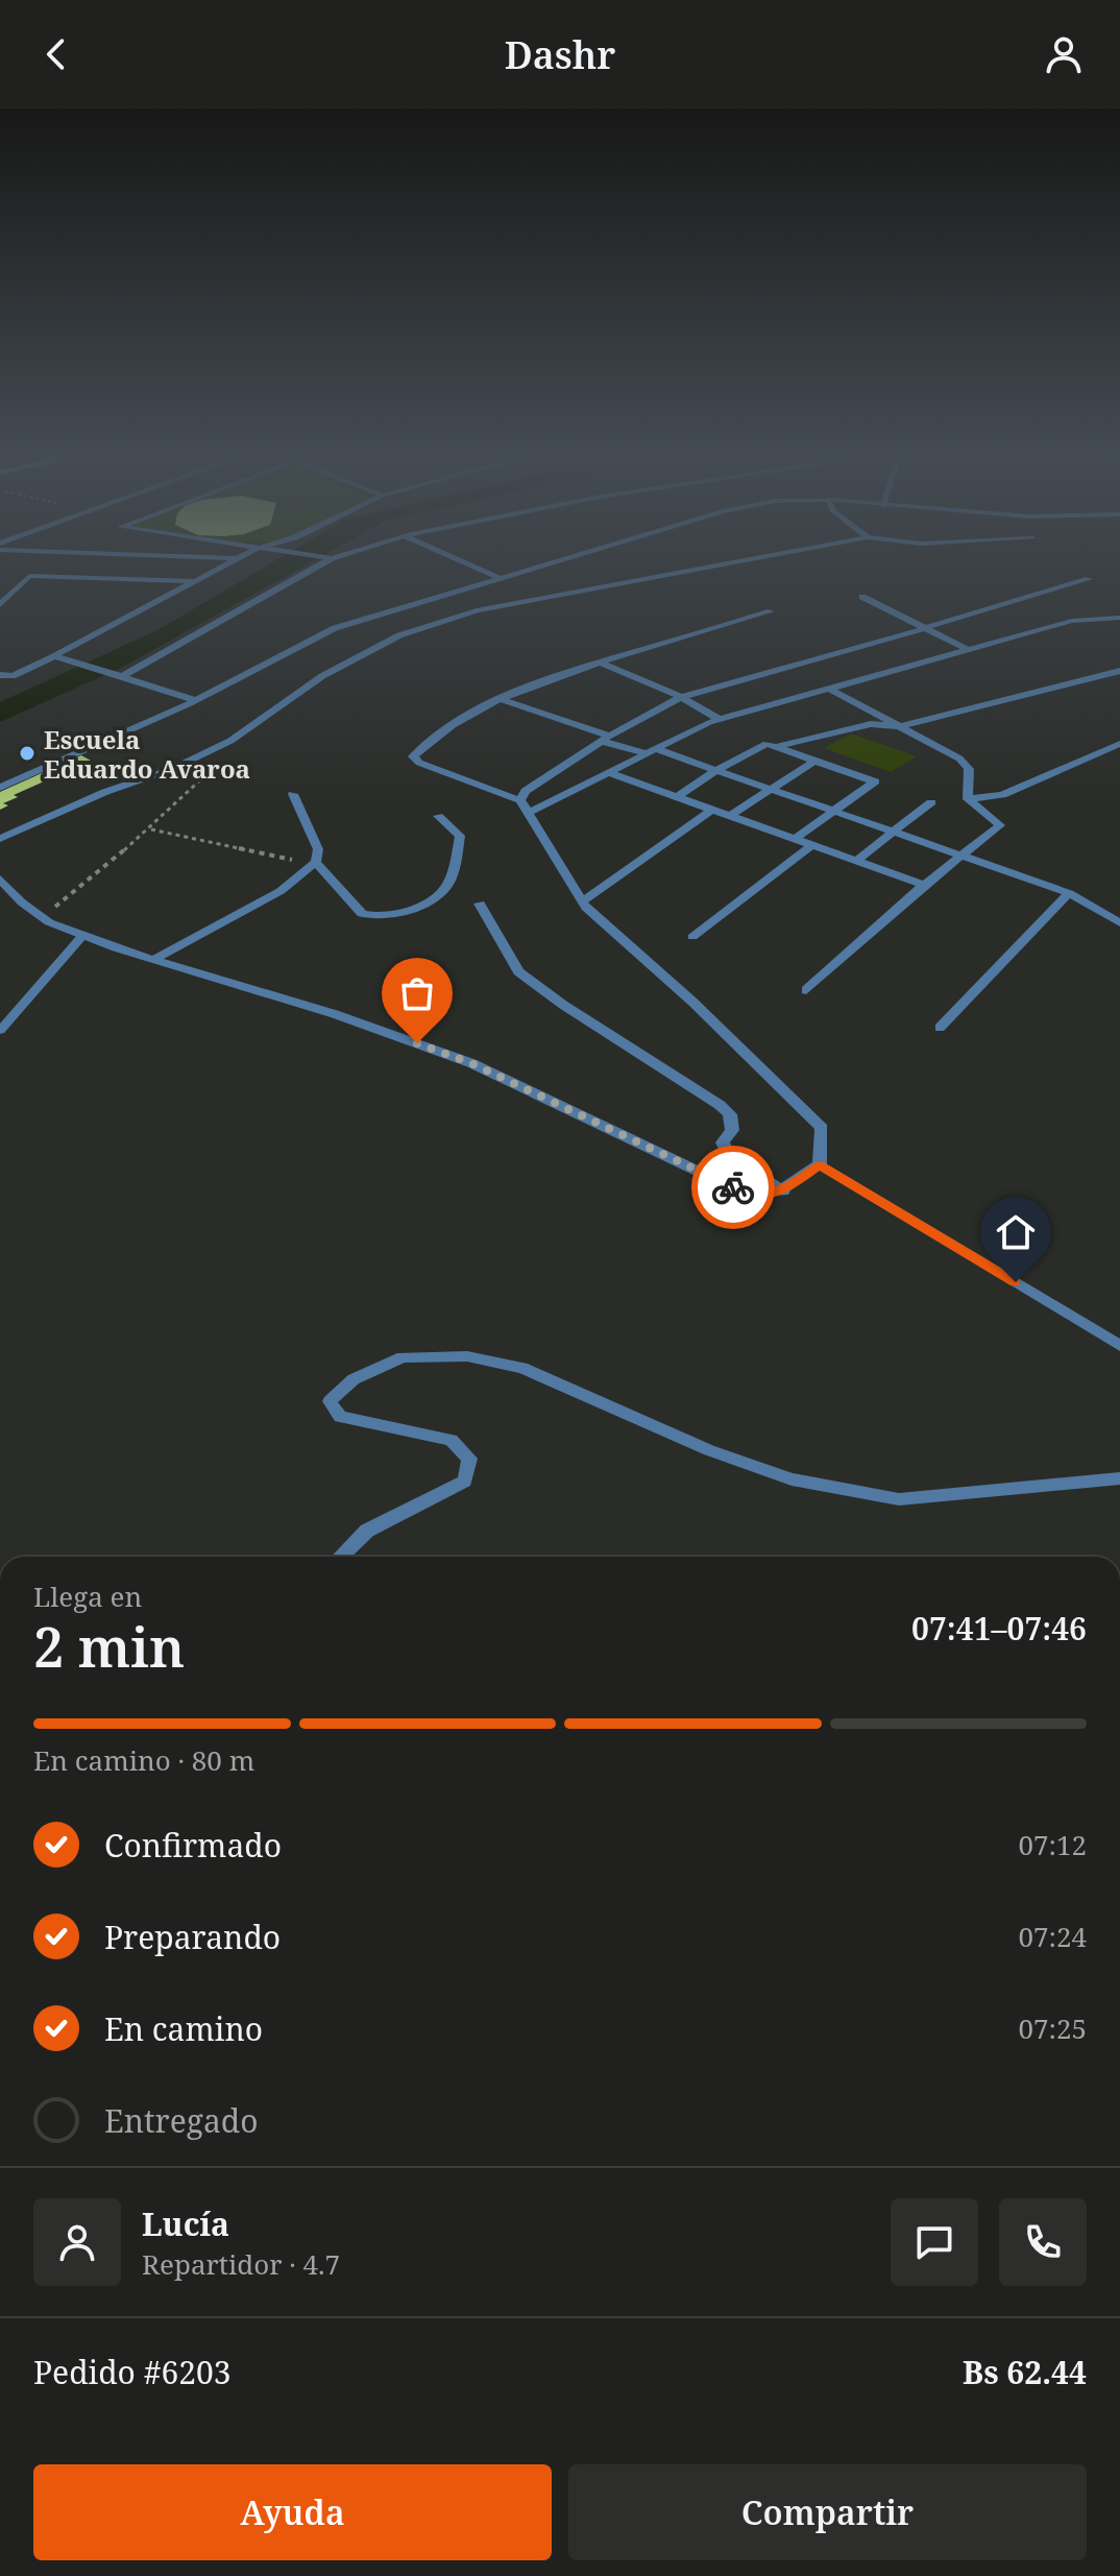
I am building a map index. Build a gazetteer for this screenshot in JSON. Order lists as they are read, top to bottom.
{
  "places": ["Escuela Eduardo Avaroa"],
  "page": {
    "header": "Dashr",
    "heading": ["2 min", "Llega en", "07:41–07:46"],
    "panel": [
      "Lucía",
      "Repartidor · 4.7",
      "Pedido #6203",
      "Bs 62.44"
    ],
    "bar": "En camino · 80 m",
    "list": [
      ["Confirmado", "07:12"],
      ["Preparando", "07:24"],
      ["En camino", "07:25"],
      "Entregado"
    ],
    "buttons": ["Ayuda", "Compartir"]
  }
}
